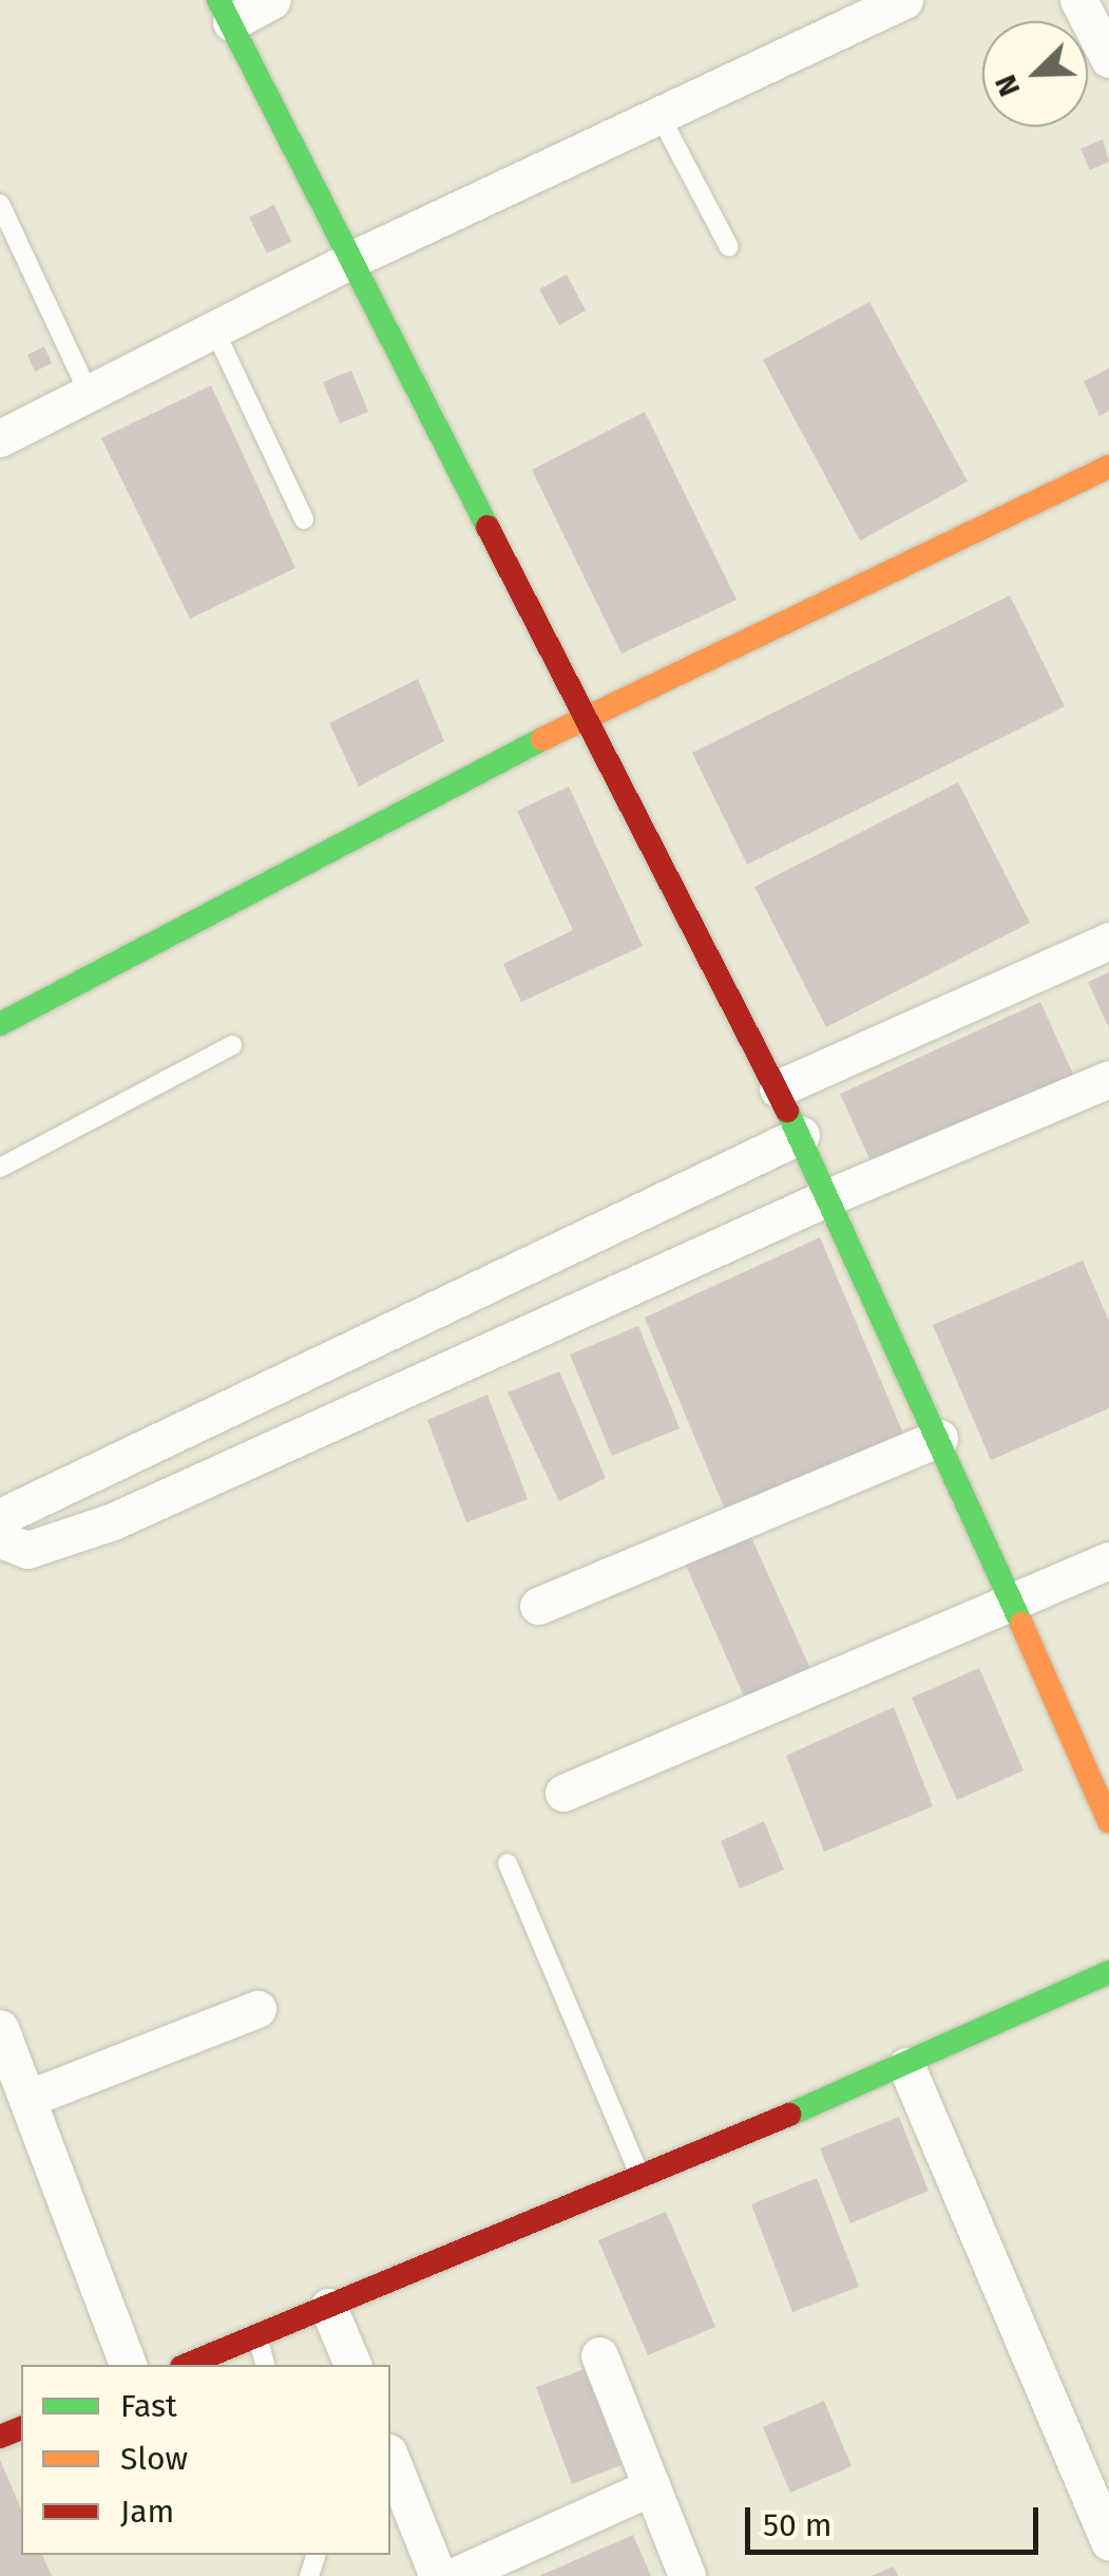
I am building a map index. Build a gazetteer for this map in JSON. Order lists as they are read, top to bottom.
{
  "legend": ["Fast", "Slow", "Jam"],
  "scale_bar": "50 m",
  "north": "bottom left"
}
